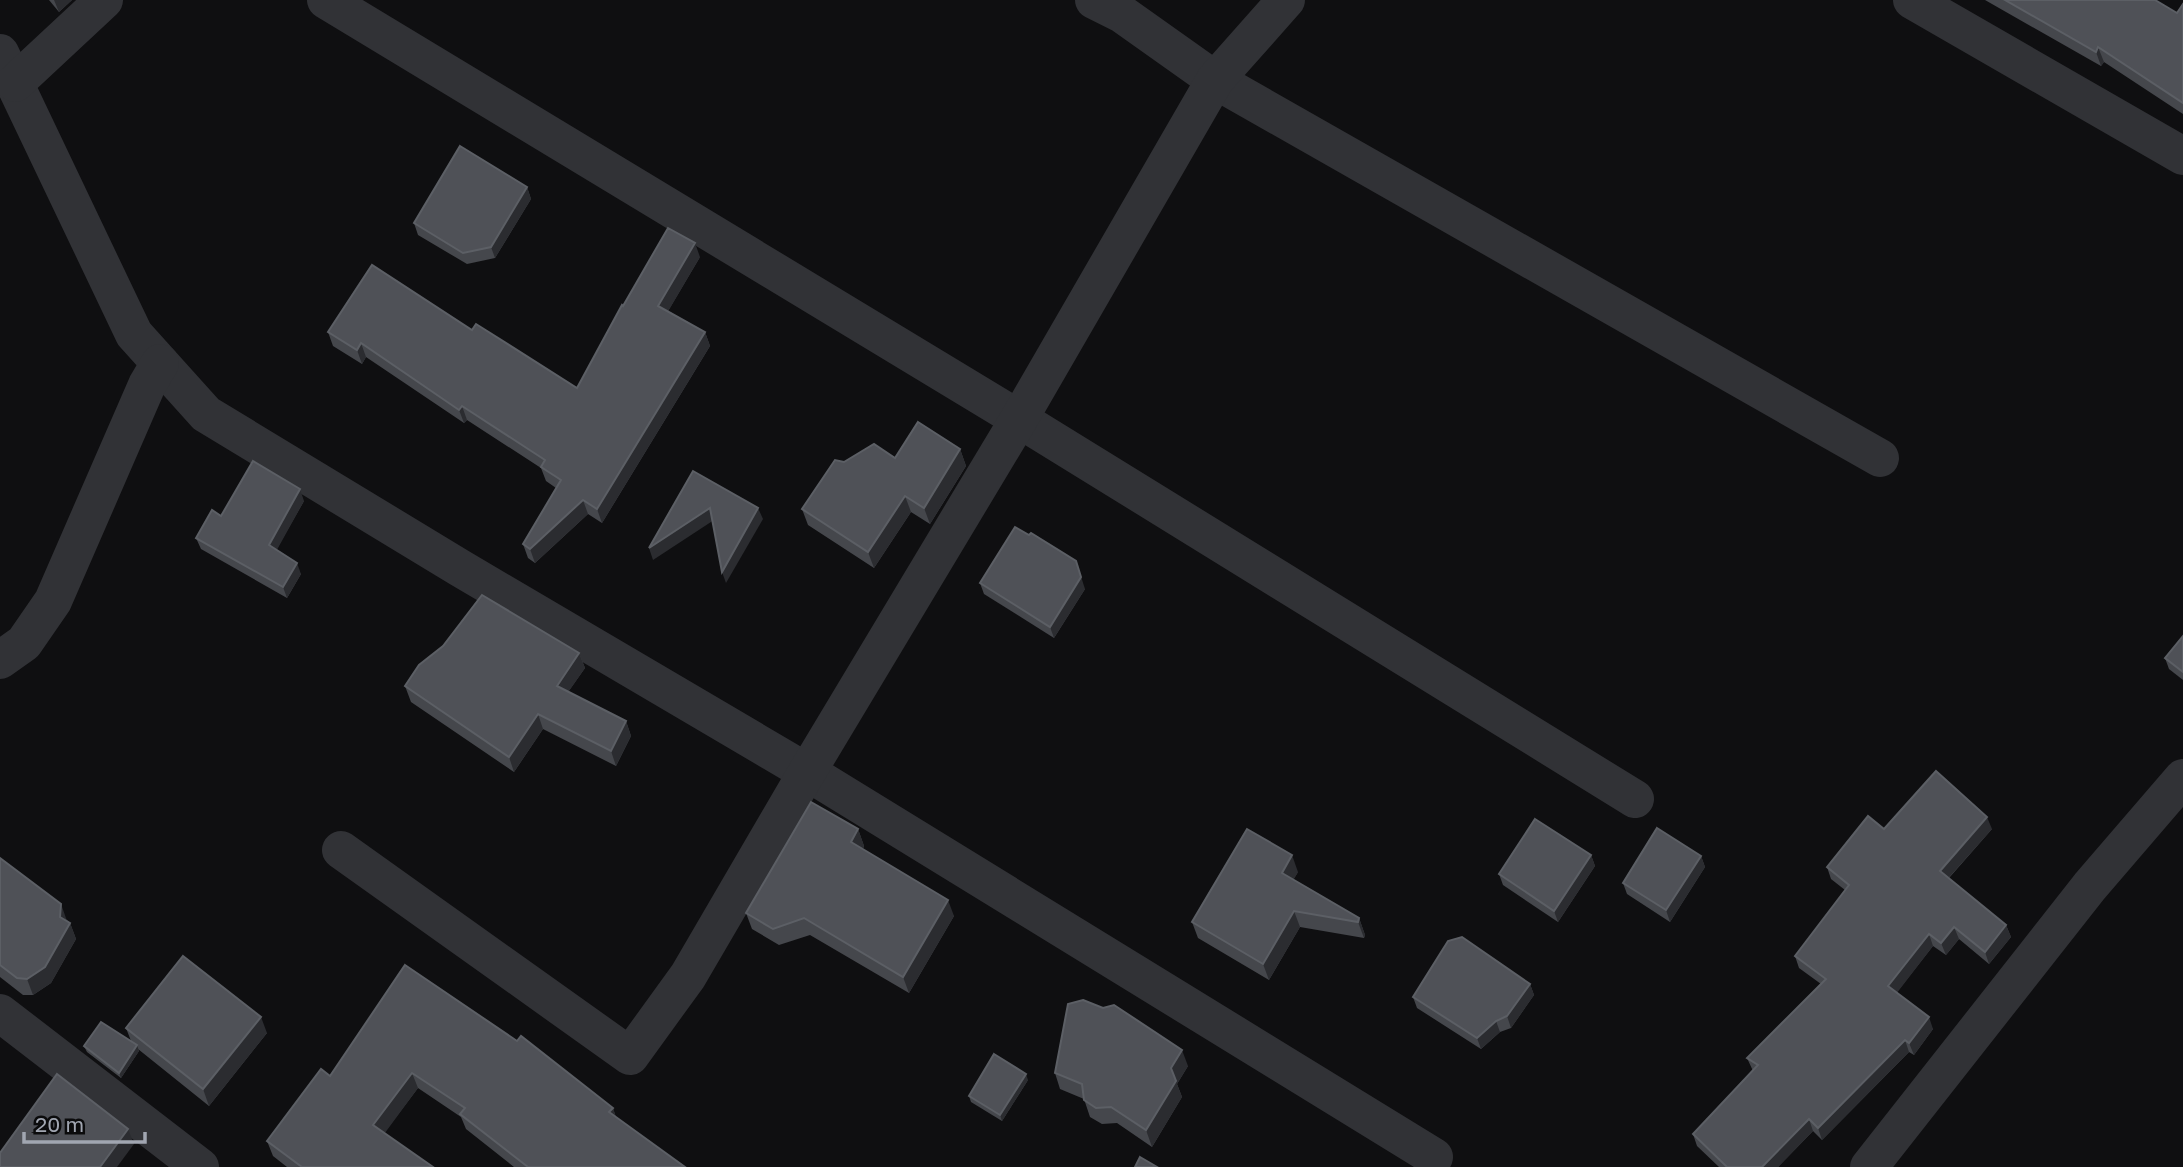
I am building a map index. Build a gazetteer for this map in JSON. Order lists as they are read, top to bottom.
{
  "scale_bar": "20 m"
}
